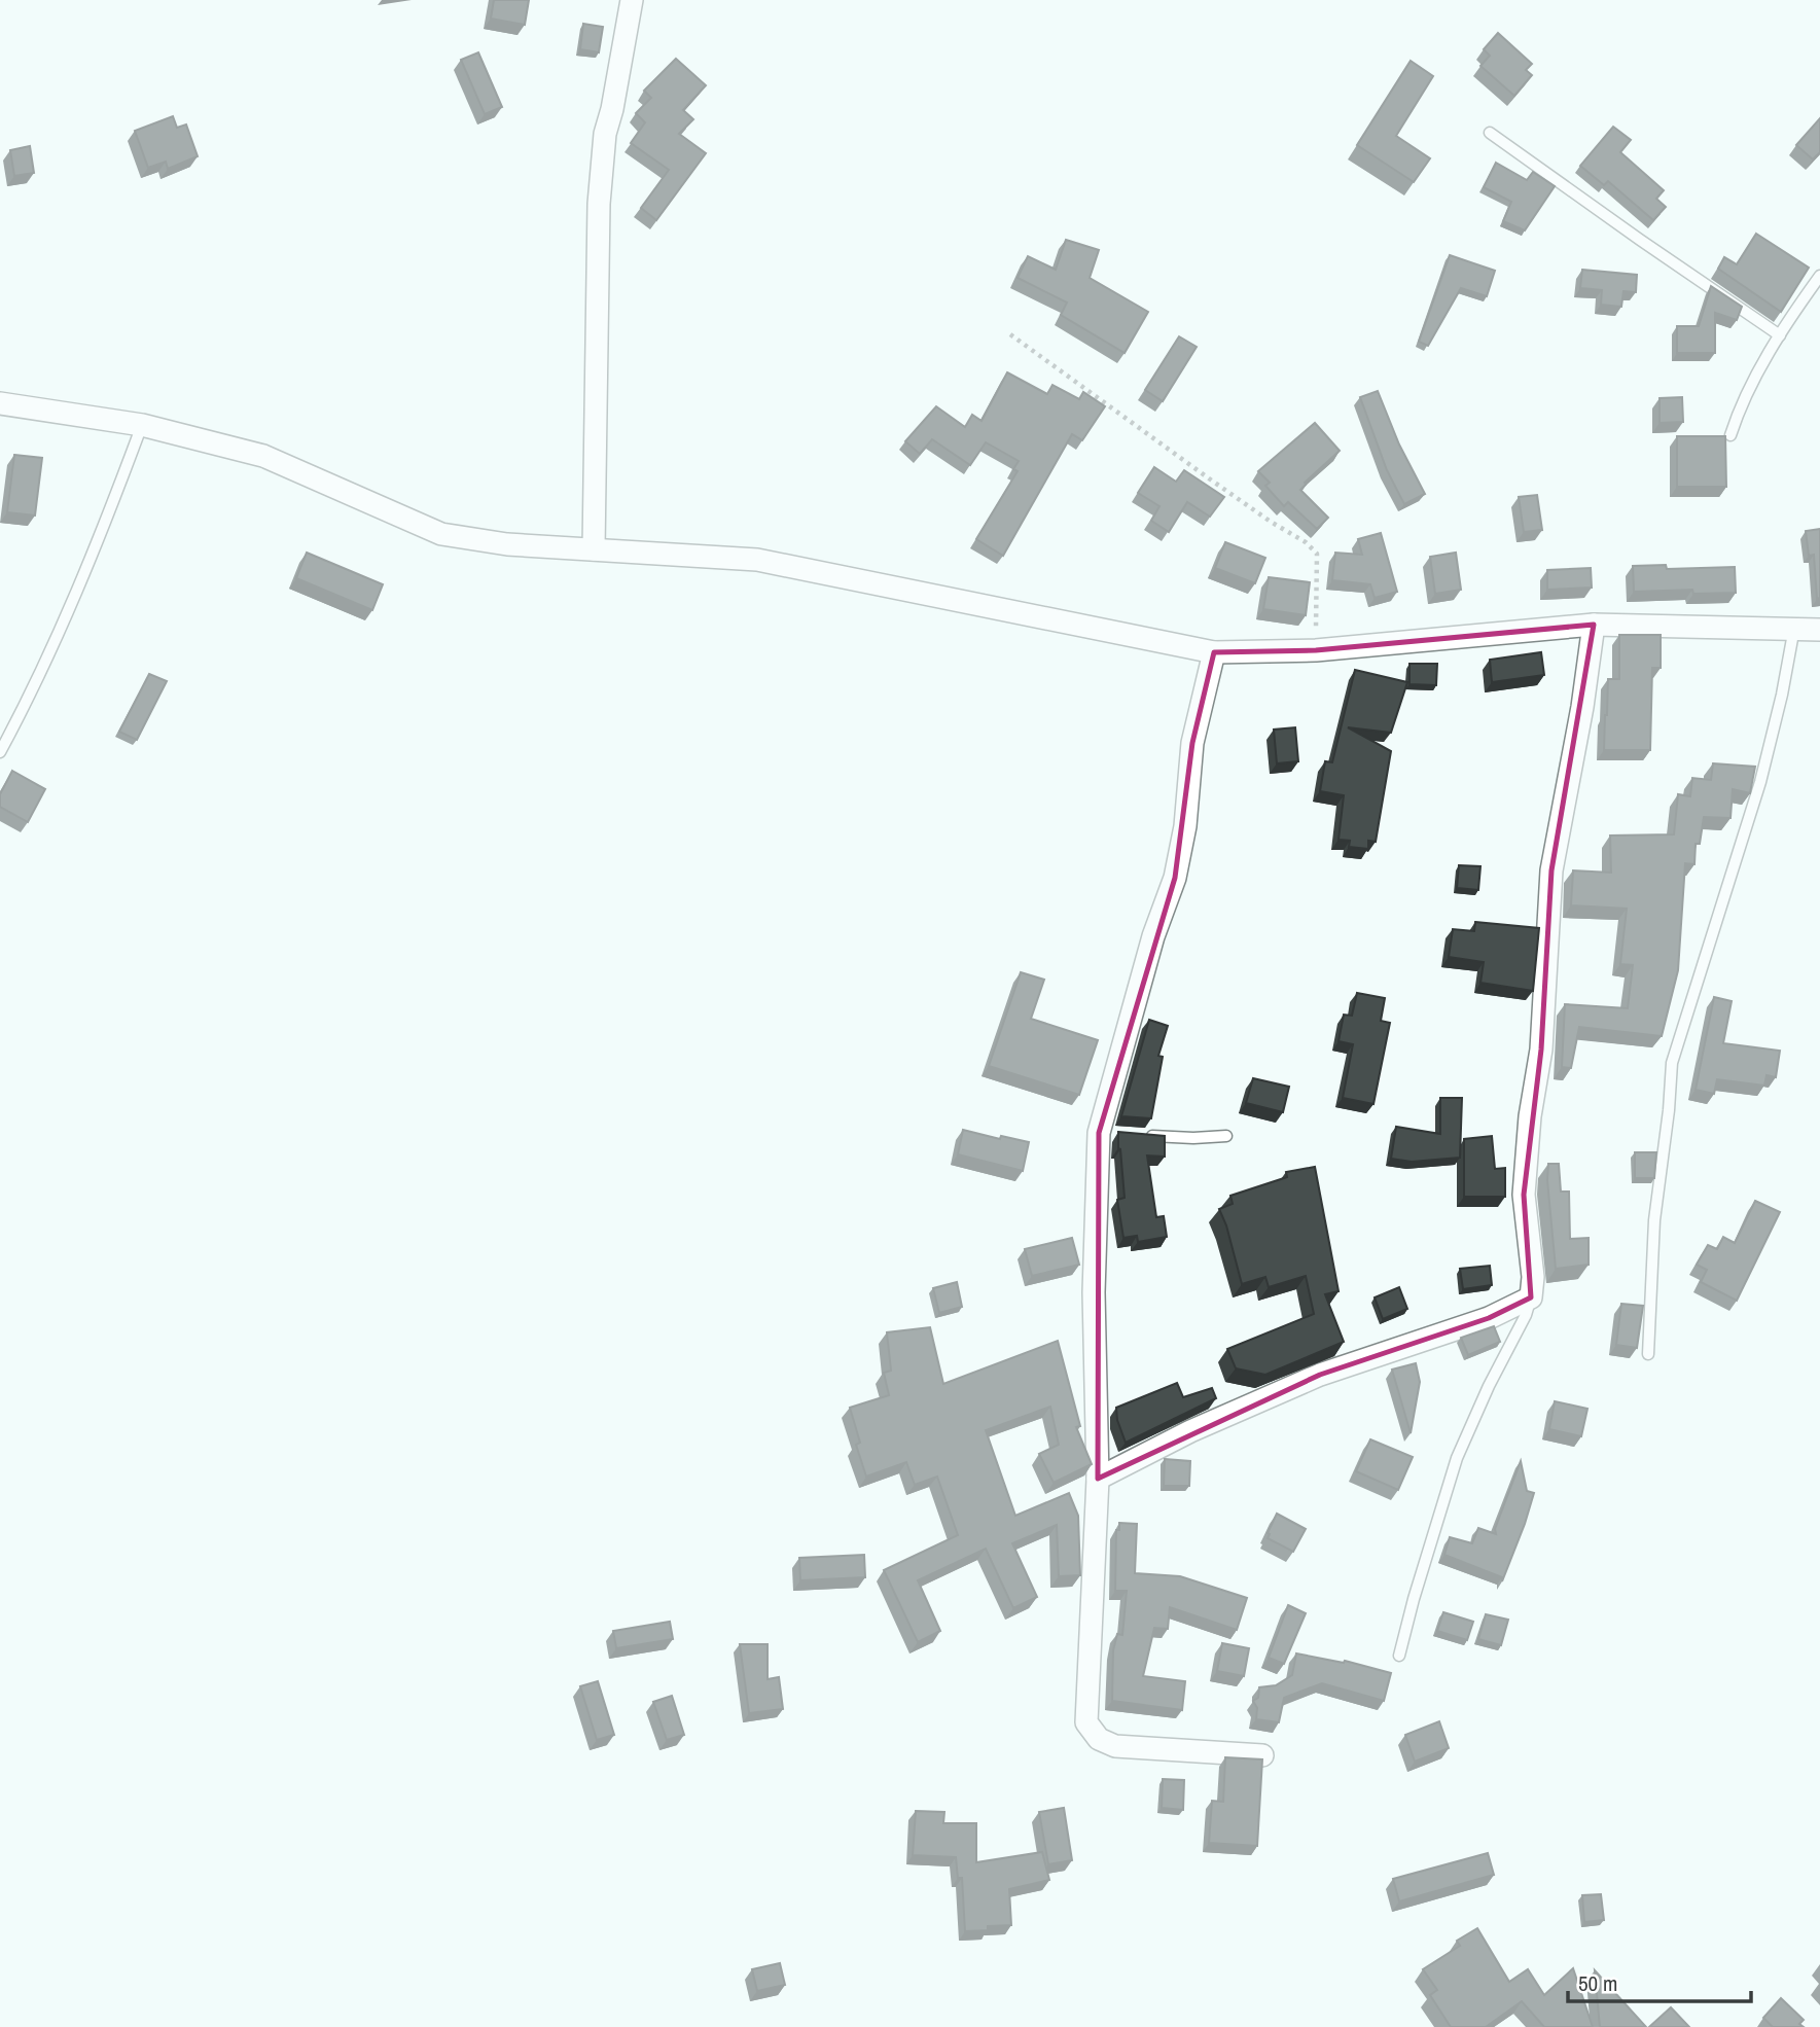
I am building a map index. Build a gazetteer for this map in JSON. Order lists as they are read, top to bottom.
{
  "scale_bar": "50 m"
}
